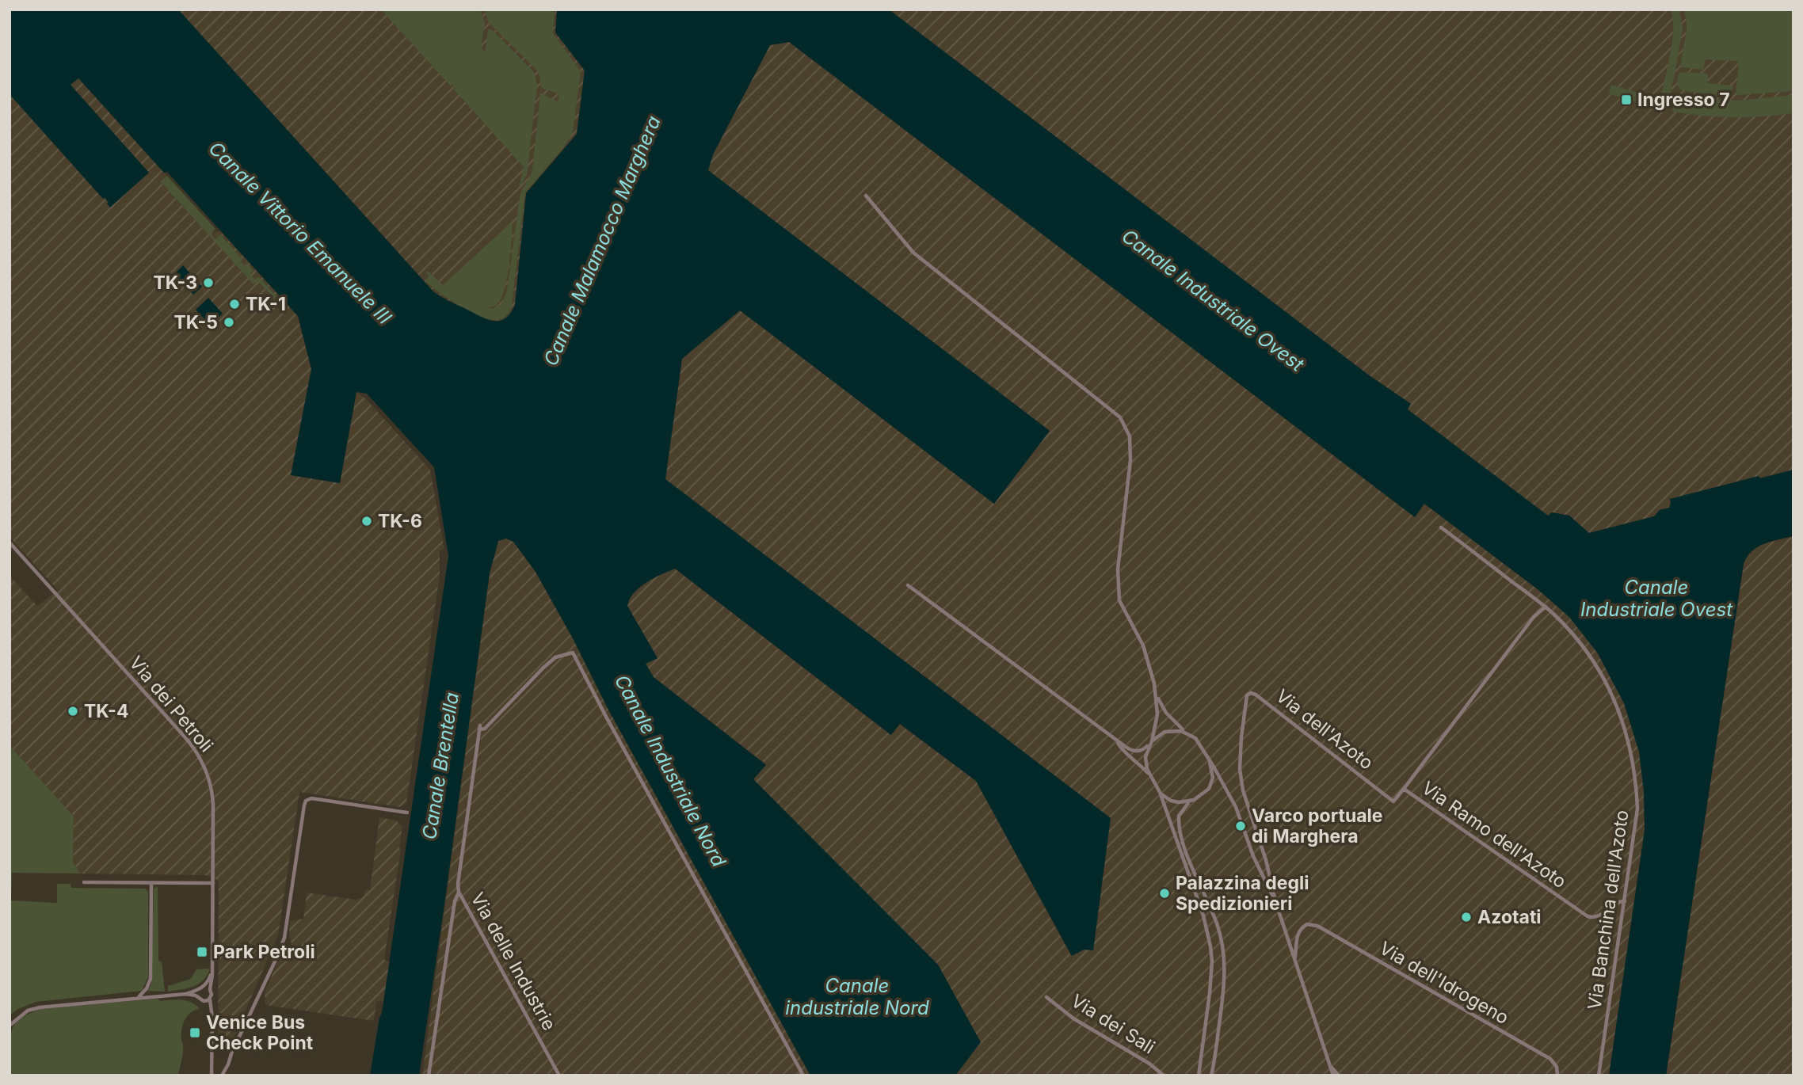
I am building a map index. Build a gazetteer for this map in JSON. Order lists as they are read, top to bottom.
{
  "streets": {
    "street": [
      "Via dei Petroli",
      "Via dell'Azoto",
      "Via Ramo dell'Azoto",
      "Via Banchina dell'Azoto",
      "Via delle Industrie",
      "Via dell'Idrogeno",
      "Via dei Sali"
    ]
  },
  "crossings": [
    ["Via dell'Azoto", "Via Ramo dell'Azoto"],
    ["Via dell'Azoto", "Via dell'Idrogeno"],
    ["Via Ramo dell'Azoto", "Via Banchina dell'Azoto"]
  ],
  "water": [
    "Canale Vittorio Emanuele III",
    "Canale Malamocco Marghera",
    "Canale Industriale Ovest",
    "Canale Brentella",
    "Canale Industriale Nord",
    "Canale industriale Nord"
  ],
  "places": {
    "transit": ["Ingresso 7", "Park Petroli", "Venice Bus Check Point"],
    "other": [
      "TK-3",
      "TK-1",
      "TK-5",
      "TK-6",
      "TK-4",
      "Varco portuale di Marghera",
      "Palazzina degli Spedizionieri",
      "Azotati"
    ]
  }
}
